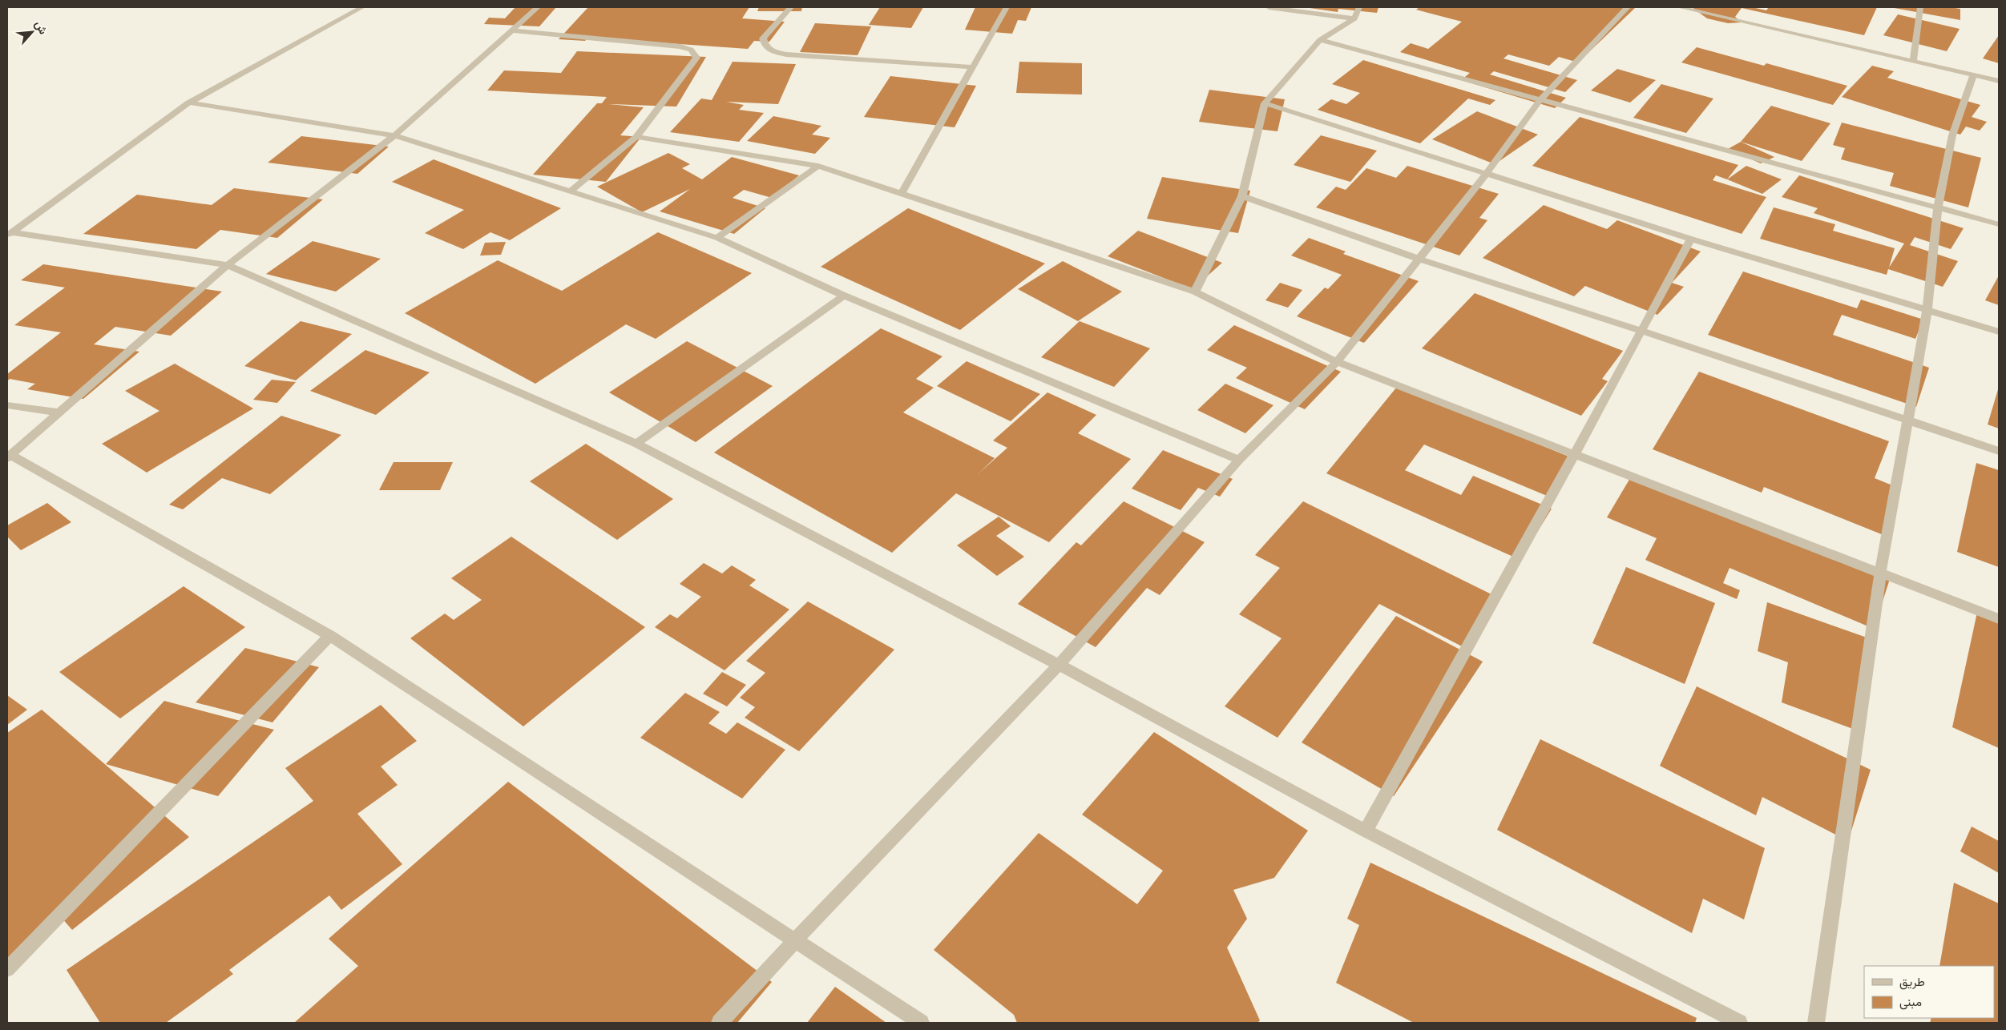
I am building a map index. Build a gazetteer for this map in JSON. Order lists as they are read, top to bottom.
{
  "legend": ["طريق", "مبنى"],
  "north": "top right"
}
